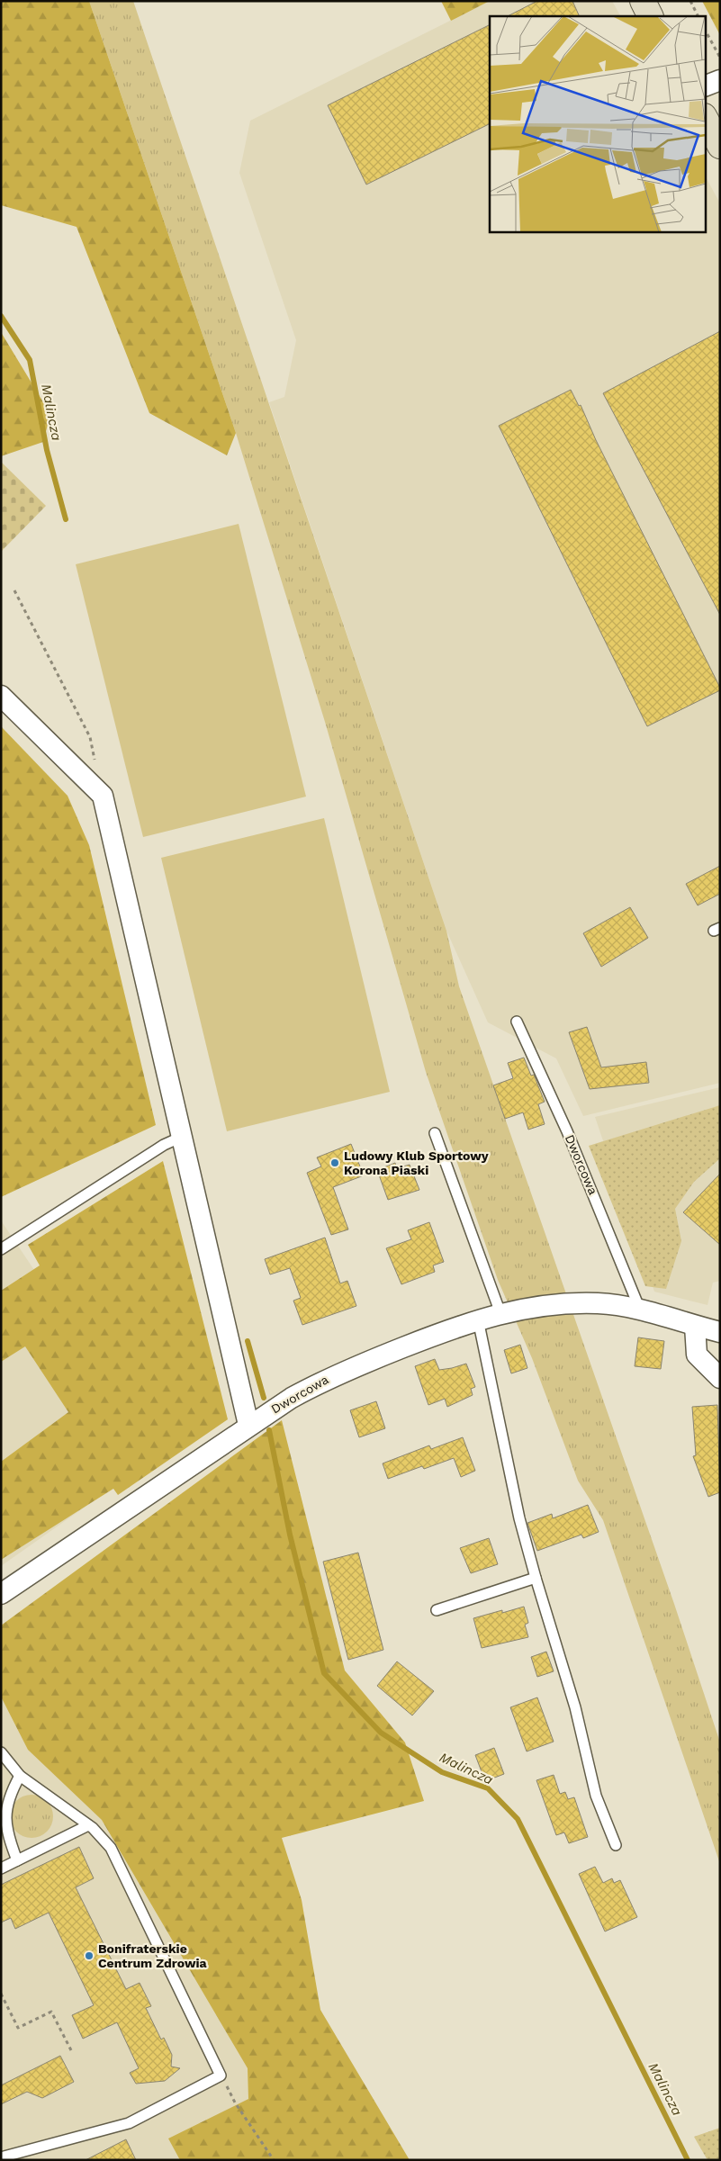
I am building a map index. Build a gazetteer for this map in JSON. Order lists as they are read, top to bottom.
{
  "streets": {
    "street": ["Dworcowa"]
  },
  "water": ["Malincza"],
  "places": ["Ludowy Klub Sportowy Korona Piaski", "Bonifraterskie Centrum Zdrowia"]
}
